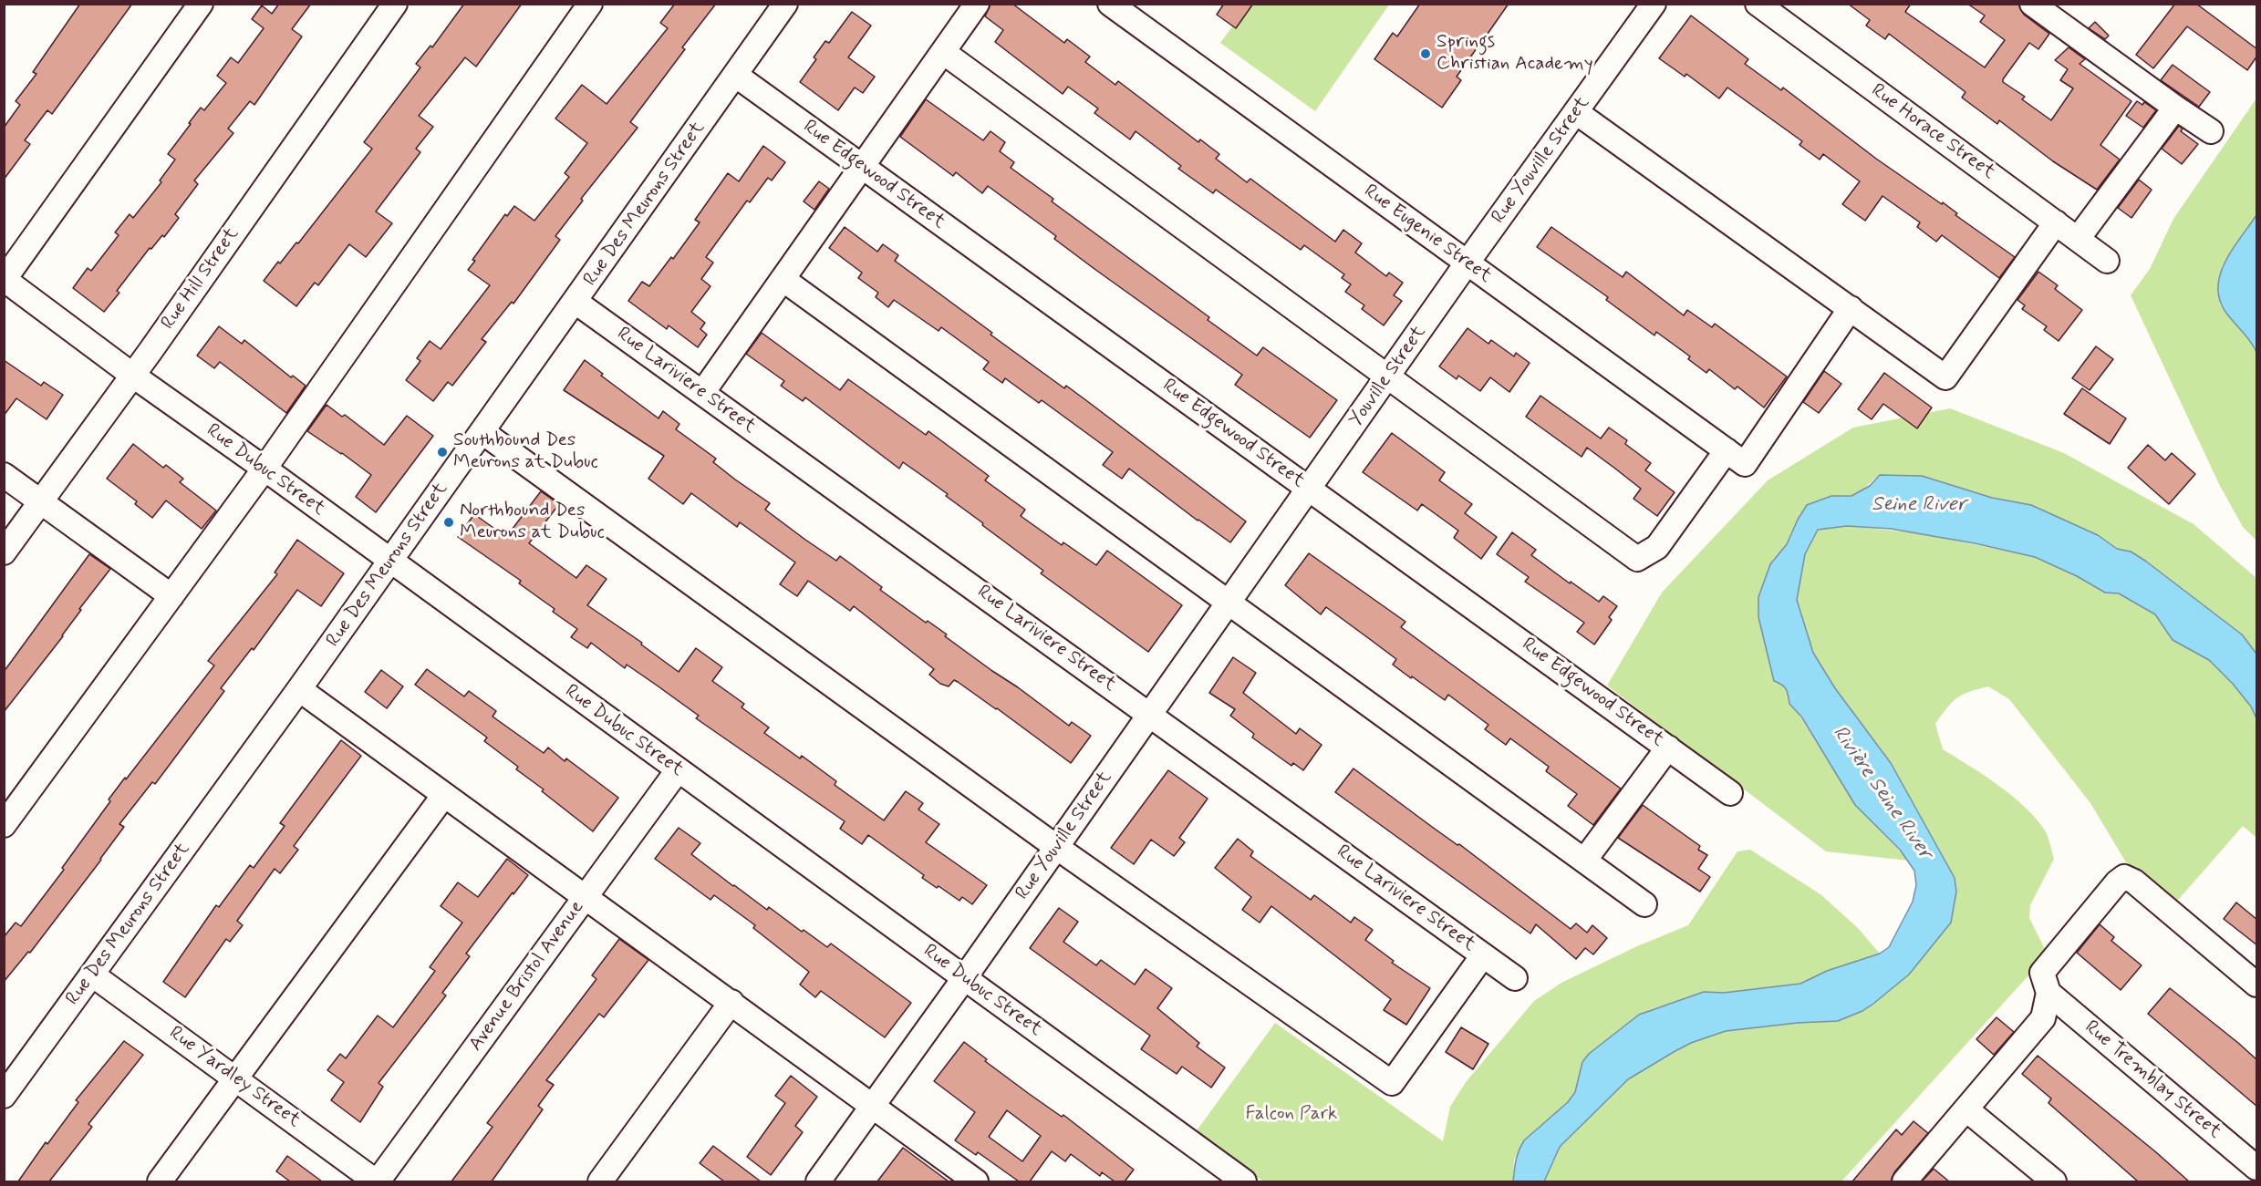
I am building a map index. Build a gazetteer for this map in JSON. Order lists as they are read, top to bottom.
{
  "streets": {
    "street": [
      "Rue Horace Street",
      "Rue Youville Street",
      "Rue Edgewood Street",
      "Rue Des Meurons Street",
      "Rue Eugenie Street",
      "Rue Hill Street",
      "Youville Street",
      "Rue Lariviere Street",
      "Rue Dubuc Street",
      "Avenue Bristol Avenue",
      "Rue Yardley Street",
      "Rue Tremblay Street"
    ]
  },
  "crossings": [
    ["Rue Youville Street", "Rue Edgewood Street"],
    ["Rue Youville Street", "Rue Eugenie Street"],
    ["Rue Youville Street", "Youville Street"],
    ["Rue Youville Street", "Rue Lariviere Street"],
    ["Rue Youville Street", "Rue Dubuc Street"],
    ["Rue Edgewood Street", "Rue Des Meurons Street"],
    ["Rue Edgewood Street", "Youville Street"],
    ["Rue Des Meurons Street", "Rue Lariviere Street"],
    ["Rue Des Meurons Street", "Rue Dubuc Street"],
    ["Rue Des Meurons Street", "Rue Yardley Street"],
    ["Rue Eugenie Street", "Youville Street"],
    ["Rue Hill Street", "Rue Dubuc Street"],
    ["Rue Dubuc Street", "Avenue Bristol Avenue"],
    ["Avenue Bristol Avenue", "Rue Yardley Street"]
  ],
  "water": ["Seine River", "Rivière Seine River"],
  "parks": ["Falcon Park"],
  "places": ["Springs Christian Academy", "Southbound Des Meurons at Dubuc", "Northbound Des Meurons at Dubuc"]
}
